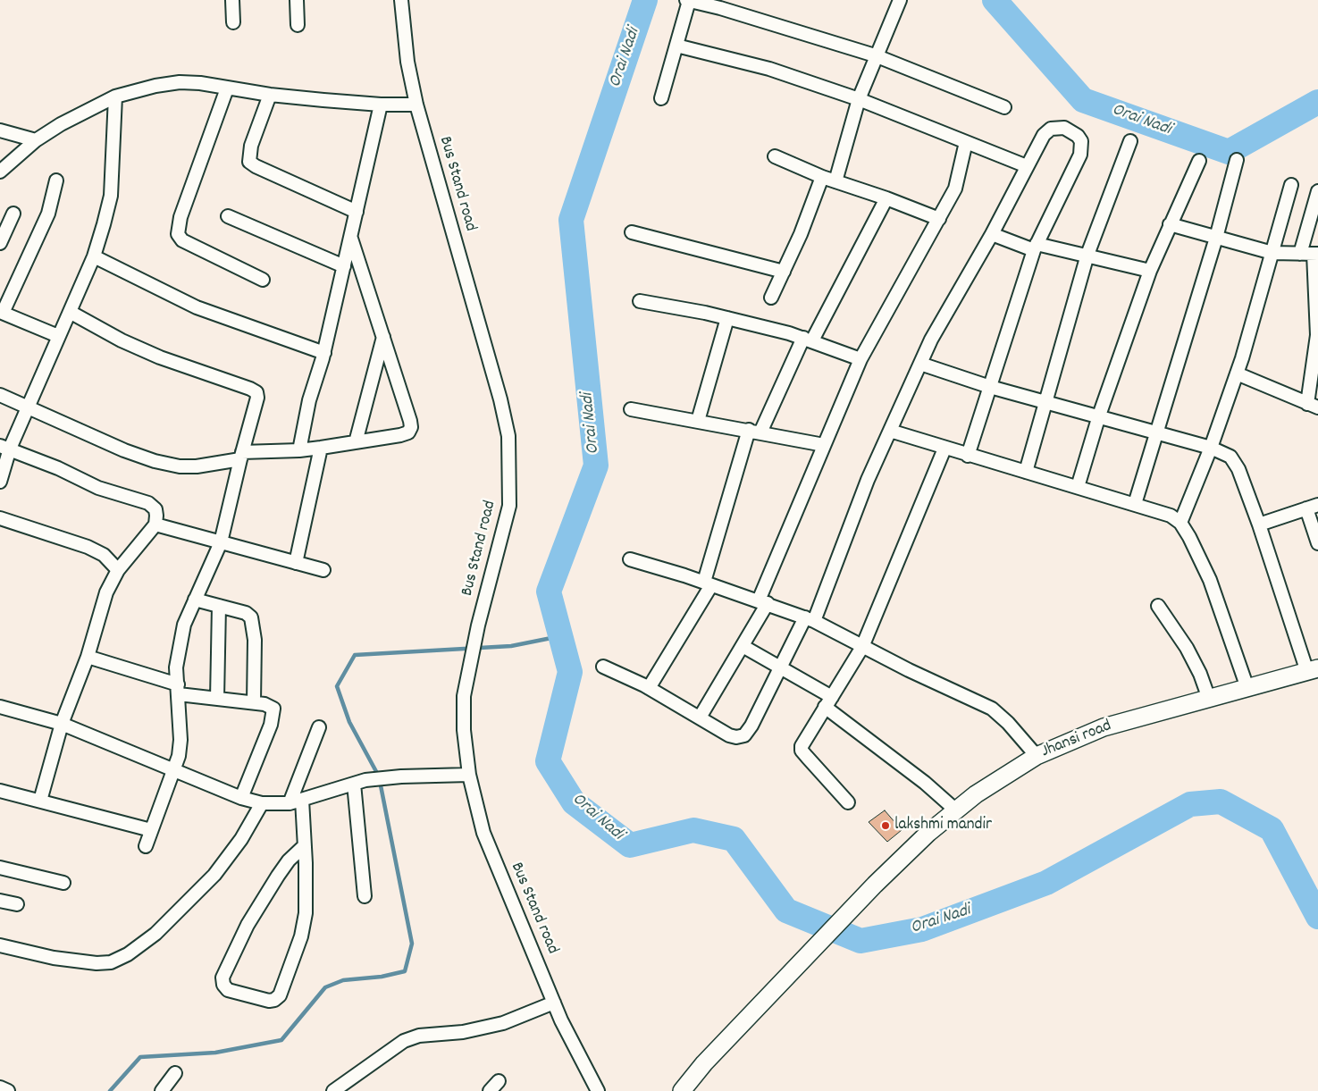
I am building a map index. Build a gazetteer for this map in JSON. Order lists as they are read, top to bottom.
{
  "streets": {
    "street": ["Bus Stand road", "Jhansi road"]
  },
  "water": ["Orai Nadi"],
  "places": ["lakshmi mandir"]
}
